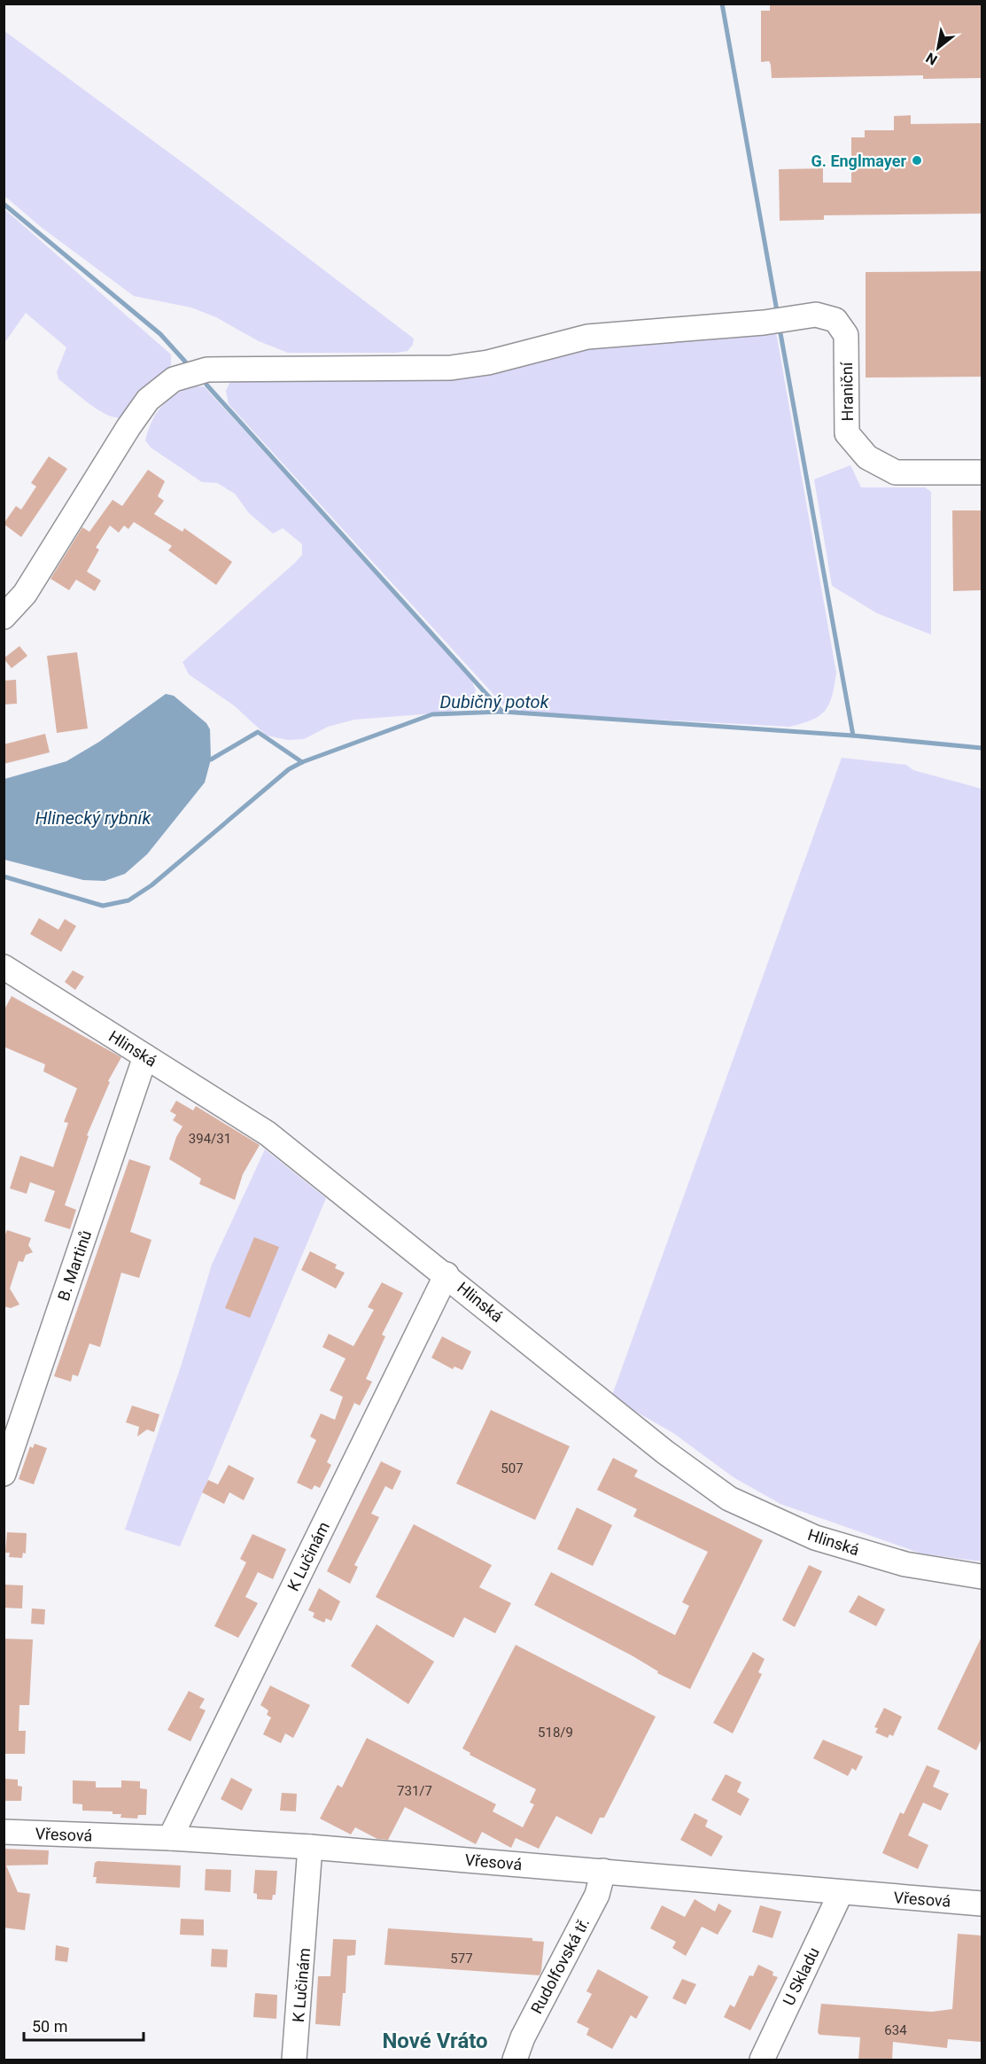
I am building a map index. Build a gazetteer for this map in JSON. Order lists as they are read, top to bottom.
{
  "streets": {
    "street": [
      "Hraniční",
      "Hlinská",
      "B. Martinů",
      "K Lučinám",
      "Vřesová",
      "Rudolfovská tř.",
      "U Skladu"
    ]
  },
  "crossings": [
    ["Hlinská", "B. Martinů"],
    ["Hlinská", "K Lučinám"],
    ["K Lučinám", "Vřesová"],
    ["Vřesová", "Rudolfovská tř."],
    ["Vřesová", "U Skladu"]
  ],
  "districts": ["Nové Vráto"],
  "water": ["Dubičný potok", "Hlinecký rybník"],
  "places": ["G. Englmayer"],
  "house_numbers": [
    "394/31",
    "507",
    "518/9",
    "731/7",
    "577",
    "634"
  ],
  "scale_bar": "50 m",
  "north": "bottom left"
}
